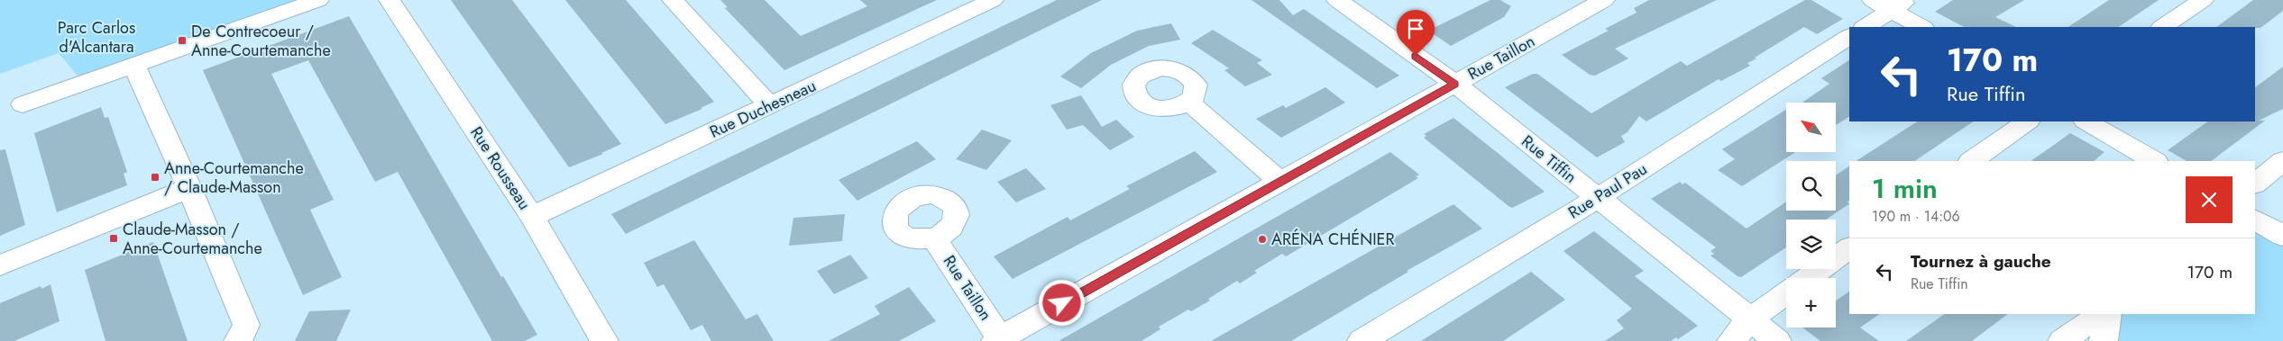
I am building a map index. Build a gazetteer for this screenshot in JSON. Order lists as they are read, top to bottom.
{
  "streets": {
    "street": [
      "Rue Taillon",
      "Rue Duchesneau",
      "Rue Tiffin",
      "Rue Rousseau",
      "Rue Paul Pau"
    ]
  },
  "crossings": [
    ["Rue Taillon", "Rue Tiffin"],
    ["Rue Duchesneau", "Rue Rousseau"],
    ["Rue Tiffin", "Rue Paul Pau"]
  ],
  "parks": ["Parc Carlos d'Alcantara"],
  "places": {
    "transit": ["De Contrecoeur / Anne-Courtemanche", "Anne-Courtemanche / Claude-Masson", "Claude-Masson / Anne-Courtemanche"],
    "other": ["ARÉNA CHÉNIER"]
  },
  "north": "top left",
  "page": {
    "turn": ["170 m", "Rue Tiffin"],
    "map_buttons": "+",
    "heading": ["1 min", "190 m · 14:06"],
    "list": [
      {
        "name": "Tournez à gauche",
        "note": "Rue Tiffin",
        "value": "170 m"
      }
    ]
  }
}
